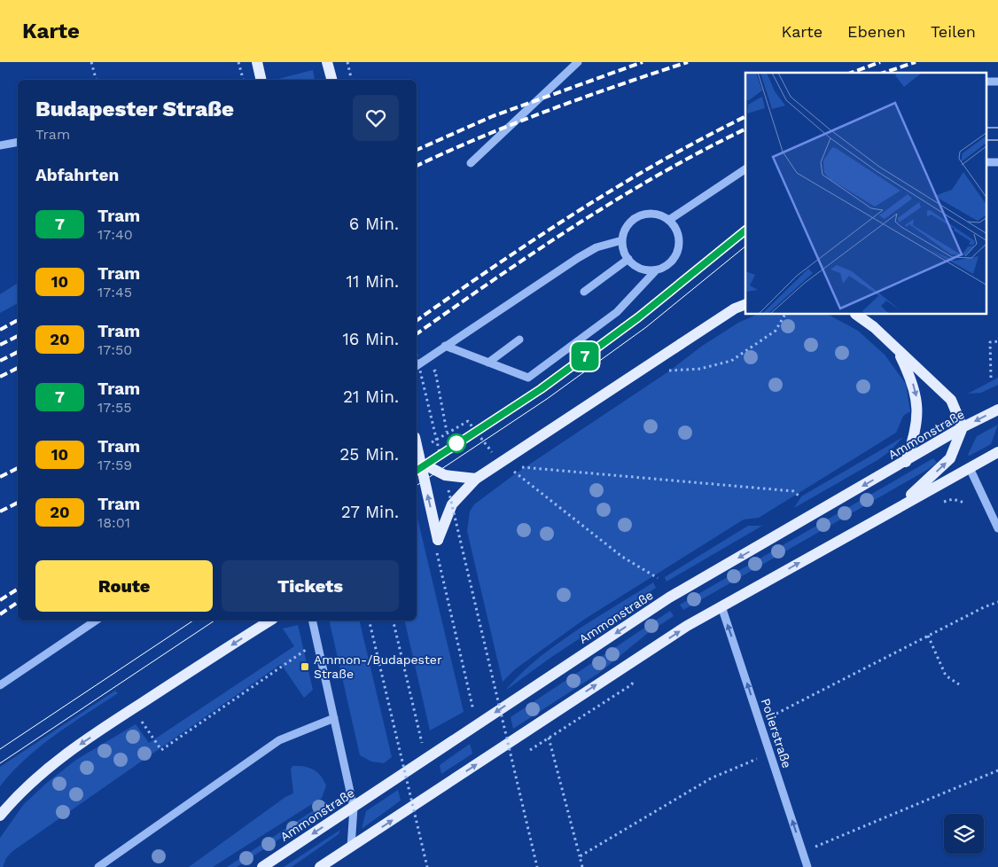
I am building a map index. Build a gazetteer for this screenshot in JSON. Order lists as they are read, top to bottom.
{
  "streets": {
    "main road": ["Ammonstraße"],
    "street": ["Polierstraße"]
  },
  "one_way": ["Polierstraße"],
  "places": {
    "transit": ["Ammon-/Budapester Straße"]
  },
  "lines": ["tram line 7"],
  "page": {
    "header": "Karte",
    "nav": ["Karte", "Ebenen", "Teilen"],
    "on_map": "7",
    "heading": [
      ["Budapester Straße", "Tram"],
      "Abfahrten"
    ],
    "list": [
      {
        "mark": "7",
        "name": "Tram",
        "note": "17:40",
        "value": "6 Min."
      },
      {
        "mark": "10",
        "name": "Tram",
        "note": "17:45",
        "value": "11 Min."
      },
      {
        "mark": "20",
        "name": "Tram",
        "note": "17:50",
        "value": "16 Min."
      },
      {
        "mark": "7",
        "name": "Tram",
        "note": "17:55",
        "value": "21 Min."
      },
      {
        "mark": "10",
        "name": "Tram",
        "note": "17:59",
        "value": "25 Min."
      },
      {
        "mark": "20",
        "name": "Tram",
        "note": "18:01",
        "value": "27 Min."
      }
    ],
    "buttons": ["Route", "Tickets"]
  }
}
